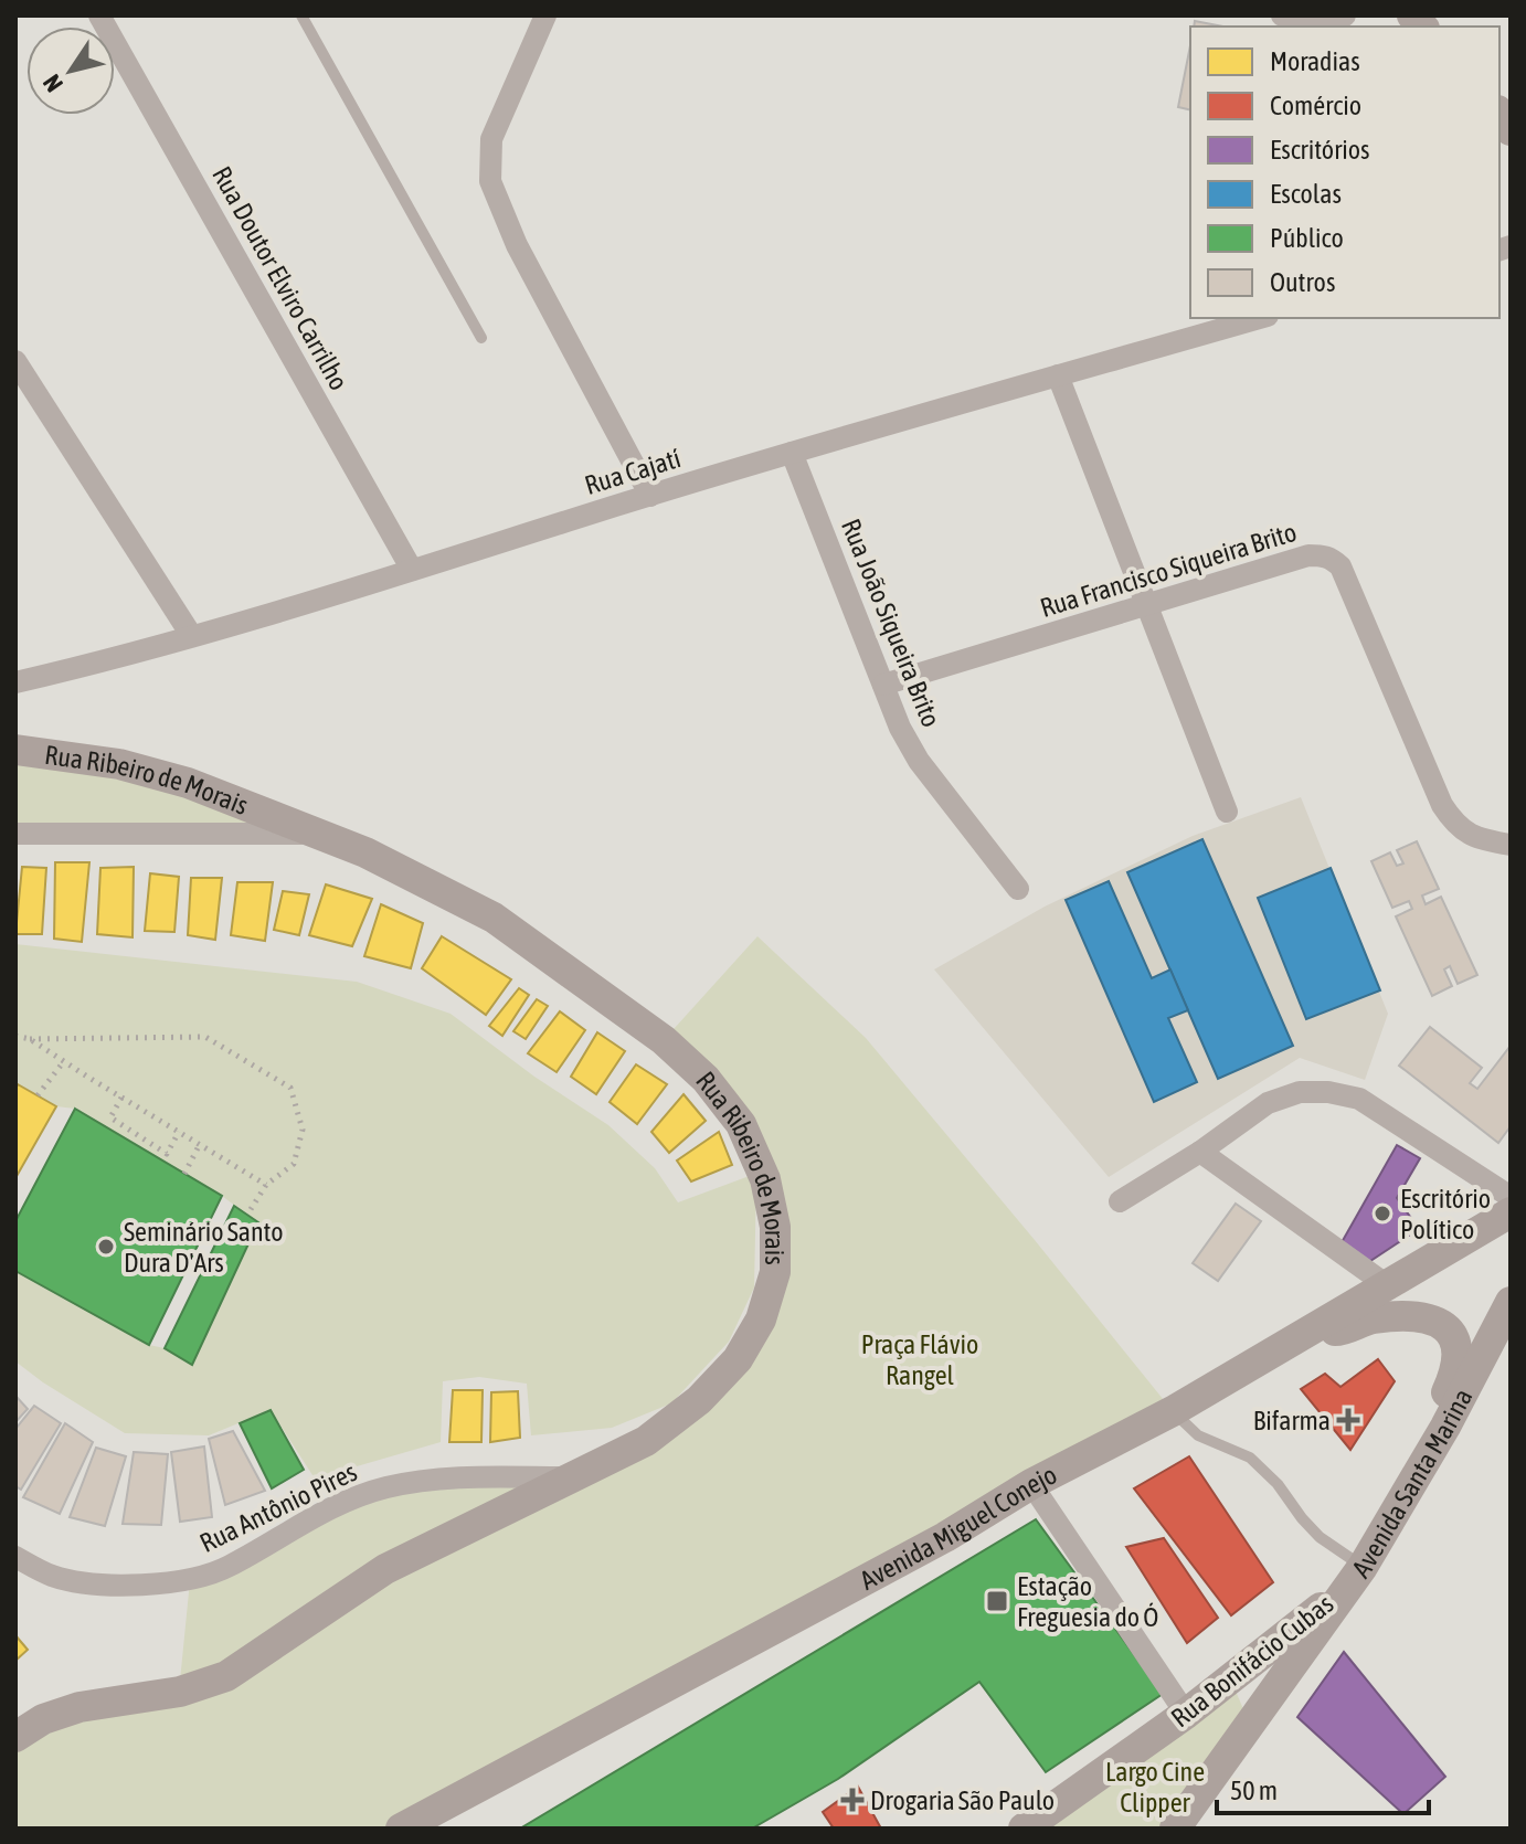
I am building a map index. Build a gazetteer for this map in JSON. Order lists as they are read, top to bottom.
{
  "streets": {
    "main road": [
      "Rua Ribeiro de Morais",
      "Avenida Santa Marina",
      "Avenida Miguel Conejo",
      "Rua Bonifácio Cubas"
    ],
    "street": [
      "Rua Doutor Elviro Carrilho",
      "Rua Cajatí",
      "Rua Francisco Siqueira Brito",
      "Rua João Siqueira Brito",
      "Rua Antônio Pires"
    ]
  },
  "crossings": [
    ["Rua Doutor Elviro Carrilho", "Rua Cajatí"],
    ["Rua Cajatí", "Rua João Siqueira Brito"],
    ["Rua Francisco Siqueira Brito", "Rua João Siqueira Brito"],
    ["Rua Ribeiro de Morais", "Rua Antônio Pires"],
    ["Avenida Santa Marina", "Rua Bonifácio Cubas"]
  ],
  "parks": ["Praça Flávio Rangel", "Largo Cine Clipper"],
  "places": {
    "other": ["Escritório Político", "Seminário Santo Dura D'Ars"],
    "health": ["Bifarma", "Drogaria São Paulo"],
    "transit": ["Estação Freguesia do Ó"]
  },
  "legend": [
    "Moradias",
    "Comércio",
    "Escritórios",
    "Escolas",
    "Público",
    "Outros"
  ],
  "scale_bar": "50 m",
  "north": "bottom left"
}
